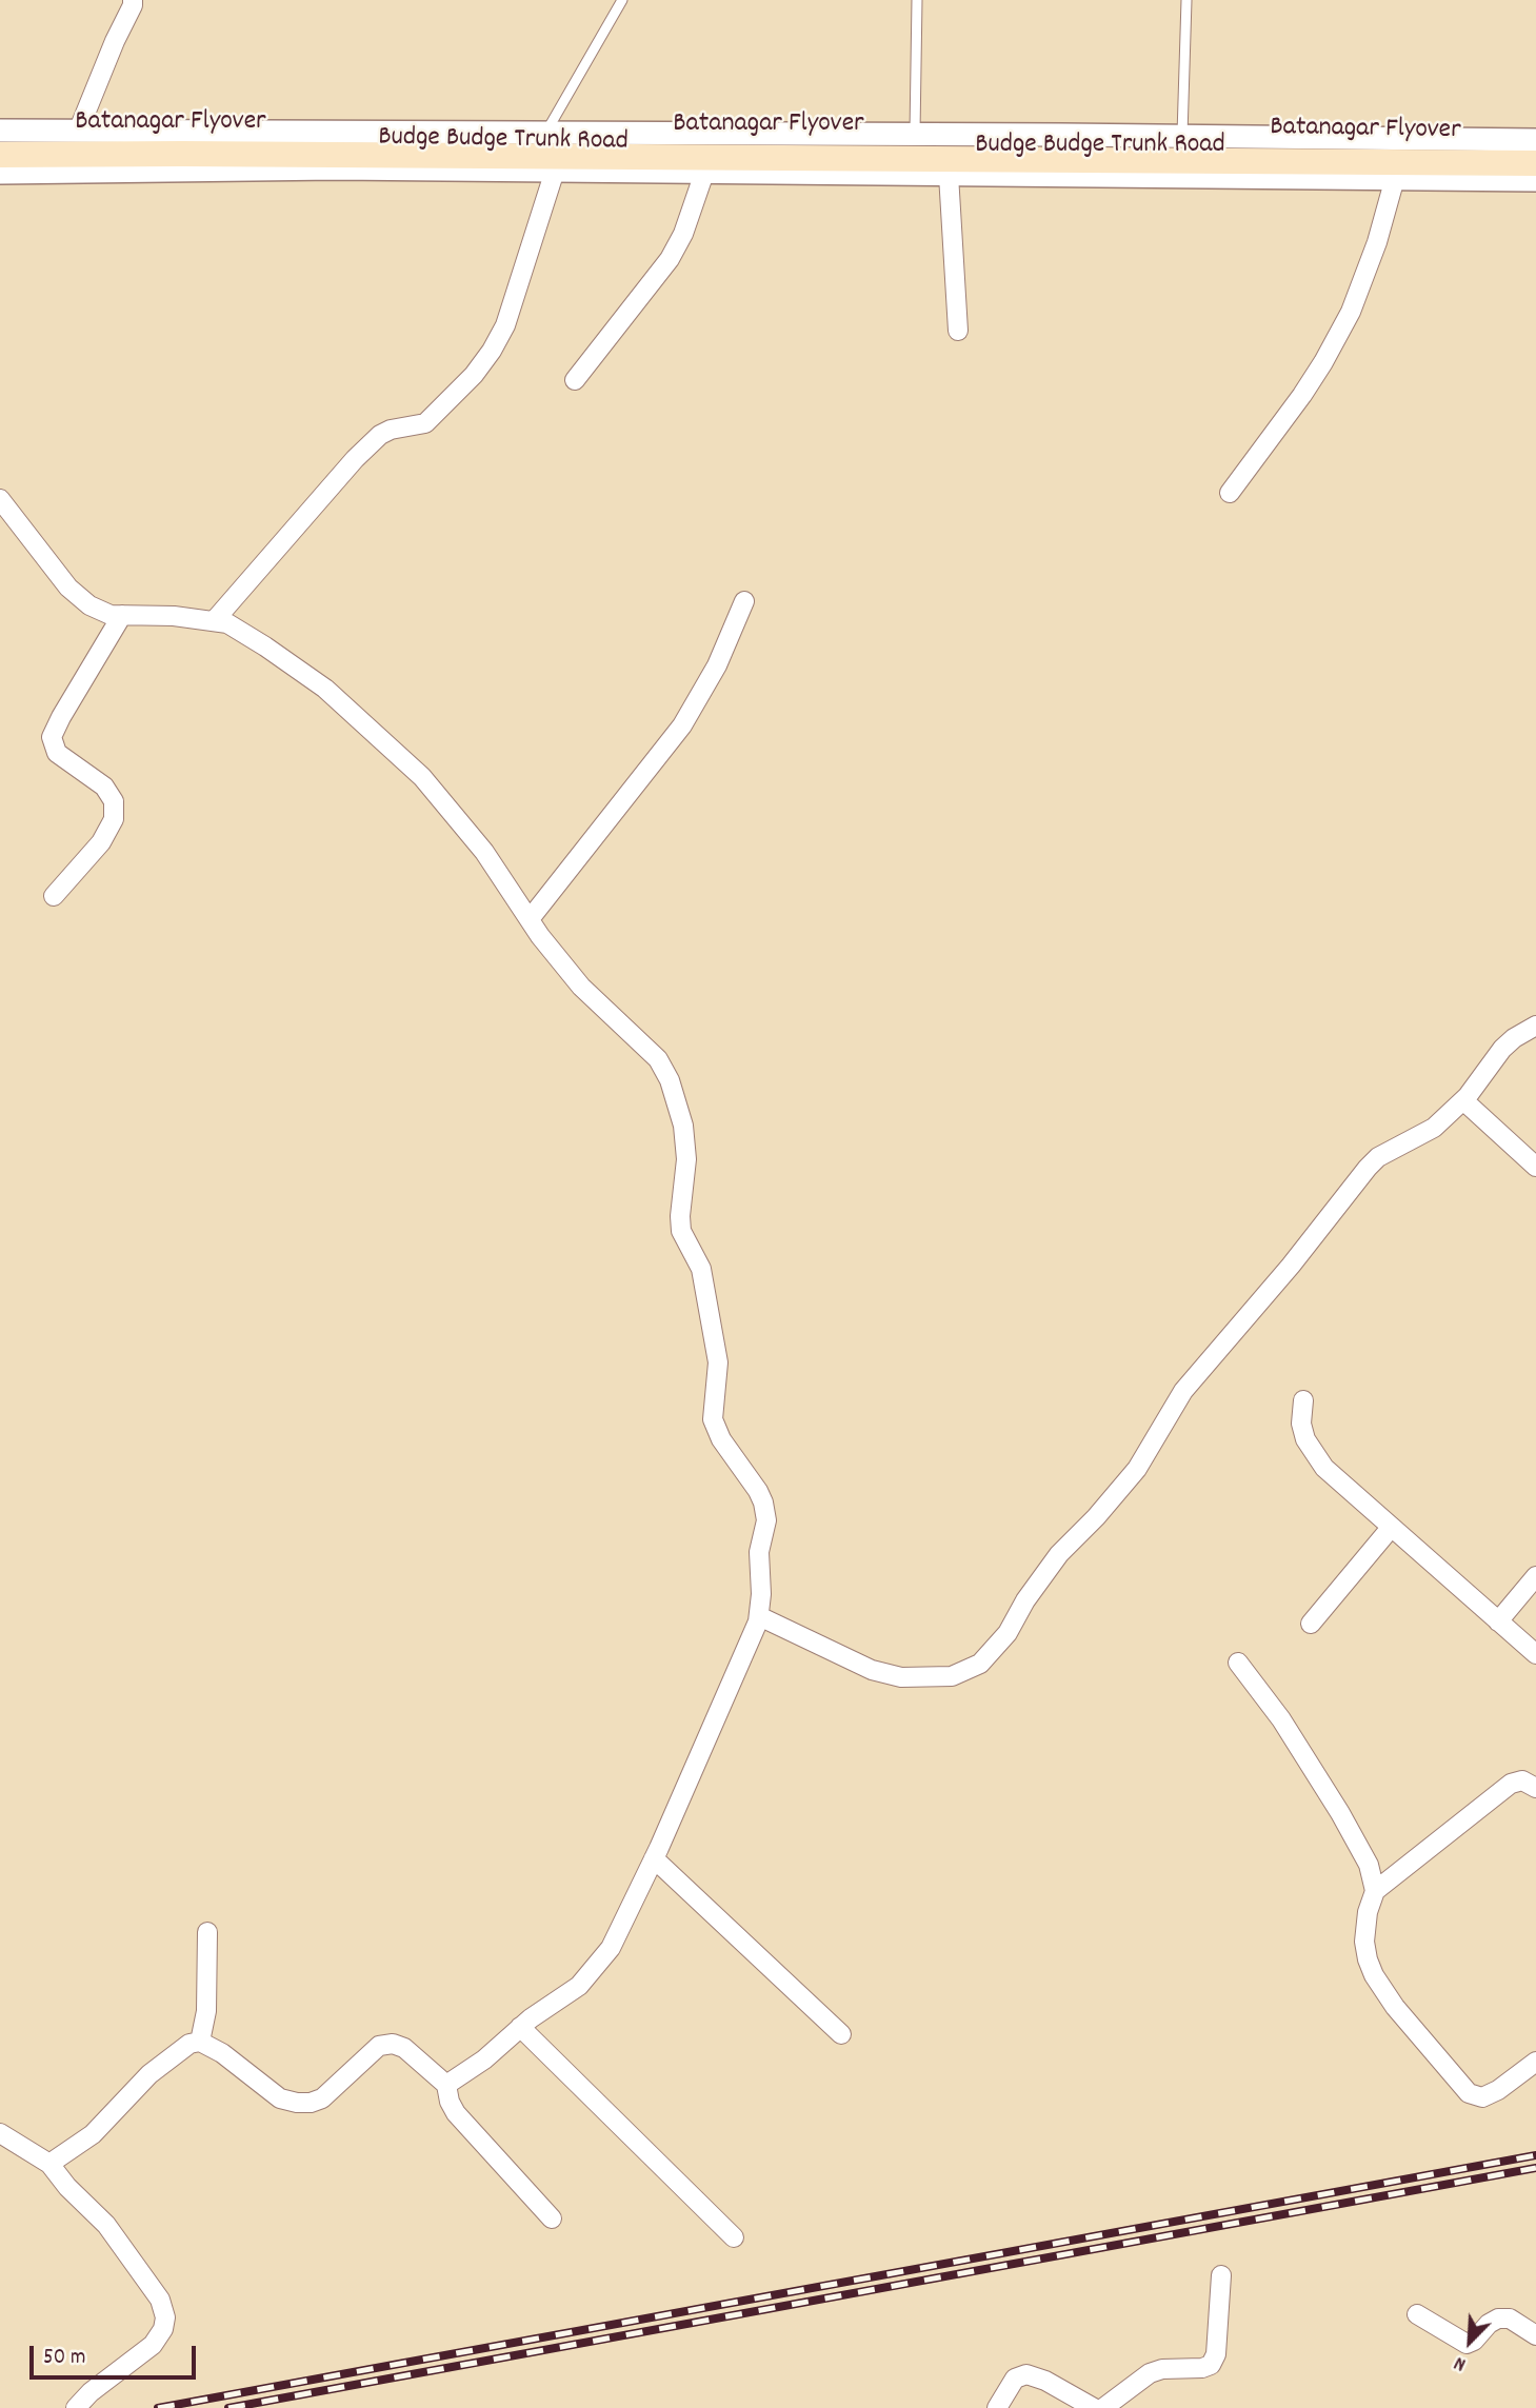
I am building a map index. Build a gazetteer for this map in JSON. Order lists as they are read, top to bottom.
{
  "streets": {
    "main road": ["Batanagar Flyover"],
    "street": ["Budge Budge Trunk Road"]
  },
  "scale_bar": "50 m",
  "north": "bottom left"
}
